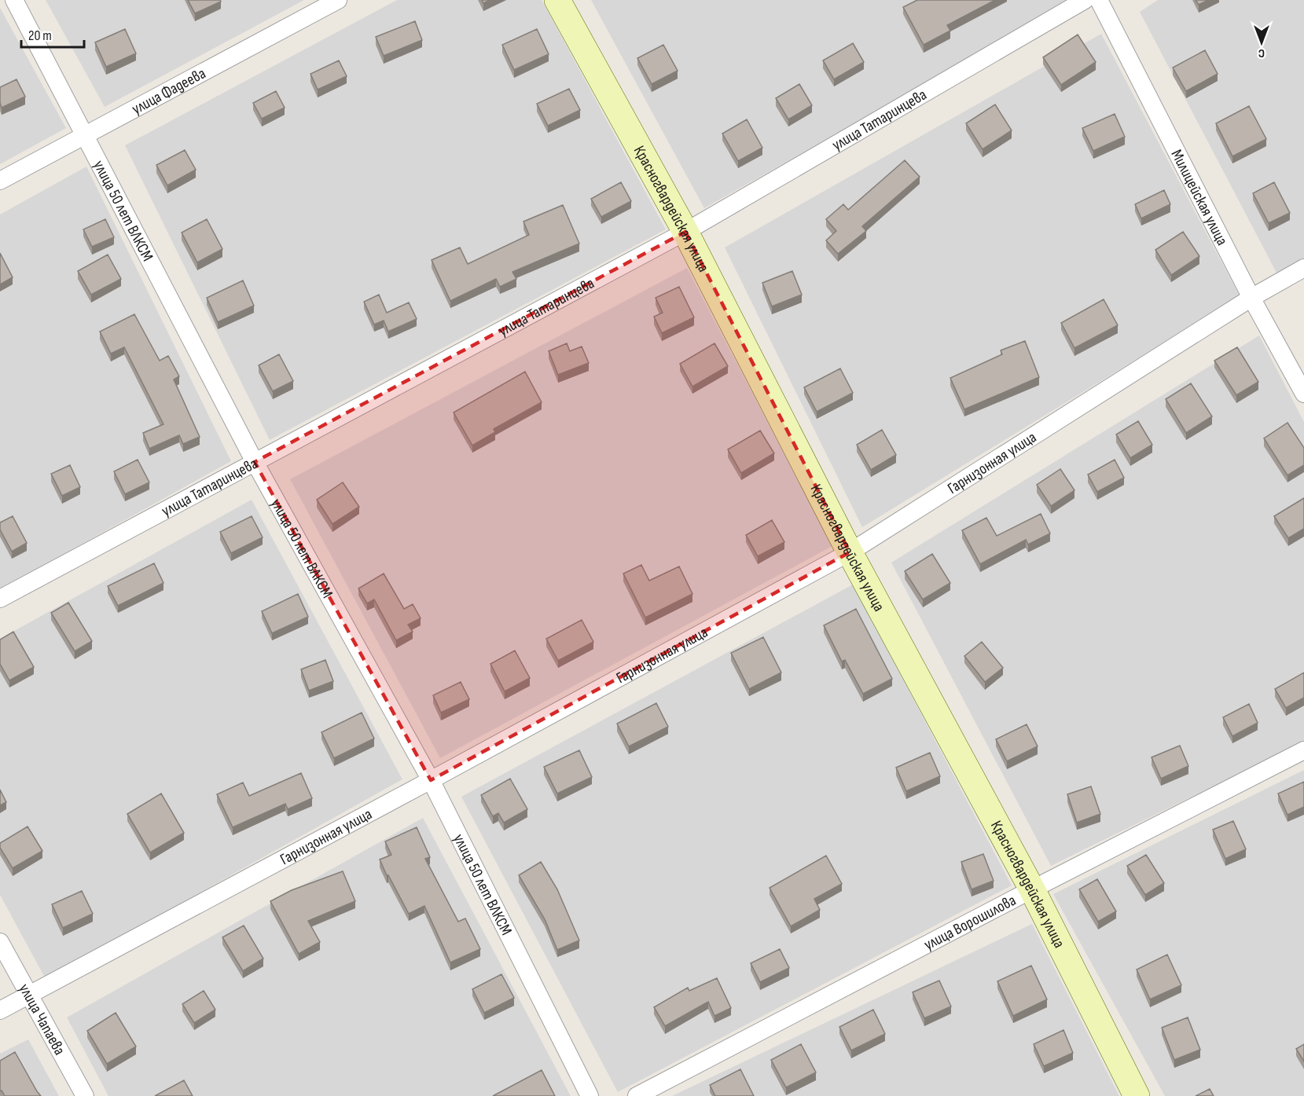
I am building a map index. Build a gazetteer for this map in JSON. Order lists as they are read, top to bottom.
{
  "streets": {
    "street": [
      "улица Фадеева",
      "улица Татаринцева",
      "Милицейская улица",
      "Красногвардейская улица",
      "улица 50 лет ВЛКСМ",
      "Гарнизонная улица",
      "улица Ворошилова",
      "улица Чапаева"
    ]
  },
  "crossings": [
    ["улица Фадеева", "улица 50 лет ВЛКСМ"],
    ["улица Татаринцева", "Красногвардейская улица"],
    ["улица Татаринцева", "улица 50 лет ВЛКСМ"],
    ["Милицейская улица", "Гарнизонная улица"],
    ["Красногвардейская улица", "Гарнизонная улица"],
    ["Красногвардейская улица", "улица Ворошилова"],
    ["улица 50 лет ВЛКСМ", "Гарнизонная улица"],
    ["Гарнизонная улица", "улица Чапаева"]
  ],
  "scale_bar": "20 m",
  "north": "bottom"
}
